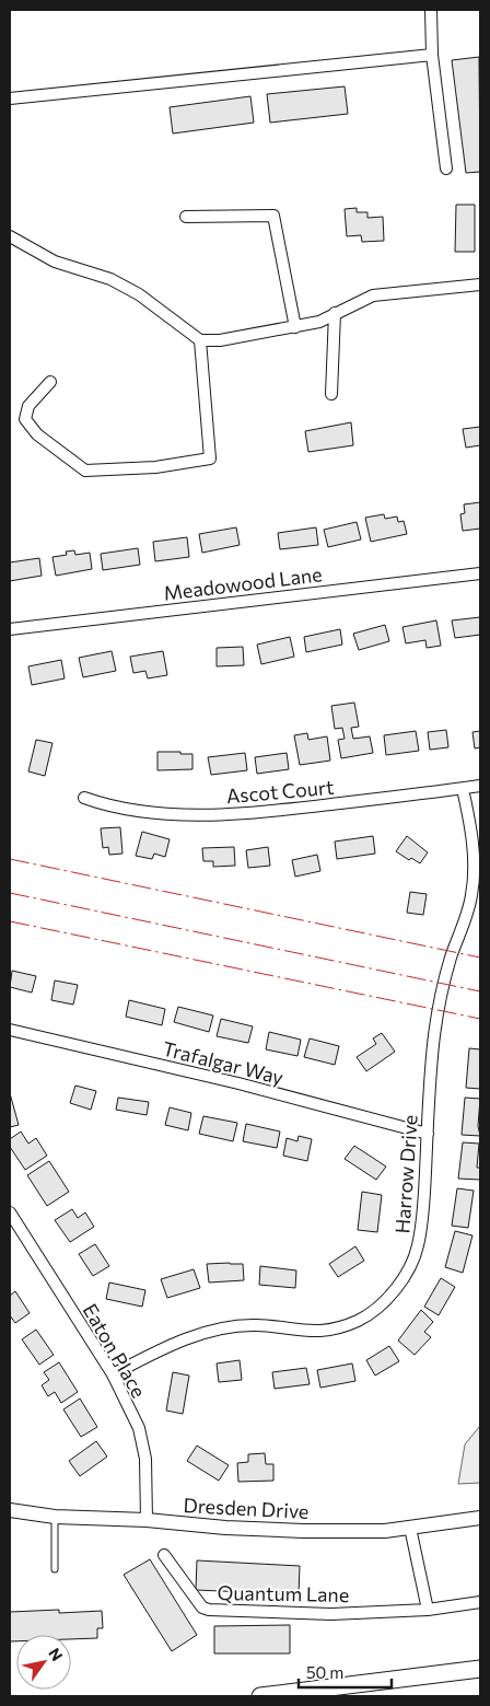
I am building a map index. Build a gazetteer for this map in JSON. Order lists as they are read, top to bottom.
{
  "streets": {
    "street": [
      "Meadowood Lane",
      "Ascot Court",
      "Trafalgar Way",
      "Harrow Drive",
      "Eaton Place",
      "Dresden Drive",
      "Quantum Lane"
    ]
  },
  "crossings": [
    ["Ascot Court", "Harrow Drive"],
    ["Trafalgar Way", "Harrow Drive"],
    ["Harrow Drive", "Eaton Place"],
    ["Eaton Place", "Dresden Drive"]
  ],
  "scale_bar": "50 m",
  "north": "top right"
}
